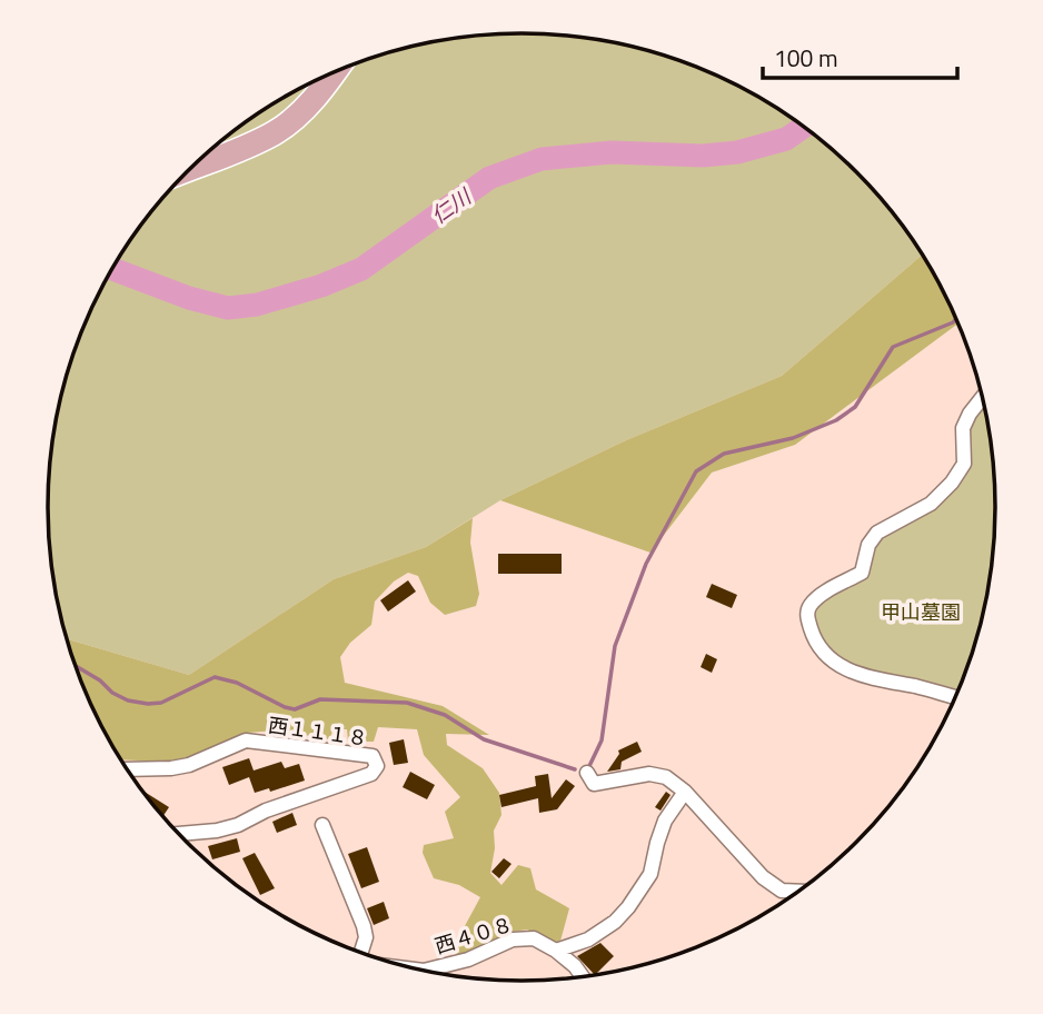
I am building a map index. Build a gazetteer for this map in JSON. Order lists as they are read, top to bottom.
{
  "streets": {
    "street": ["西１１１８", "西４０８"]
  },
  "water": ["仁川"],
  "parks": ["甲山墓園"],
  "scale_bar": "100 m"
}
